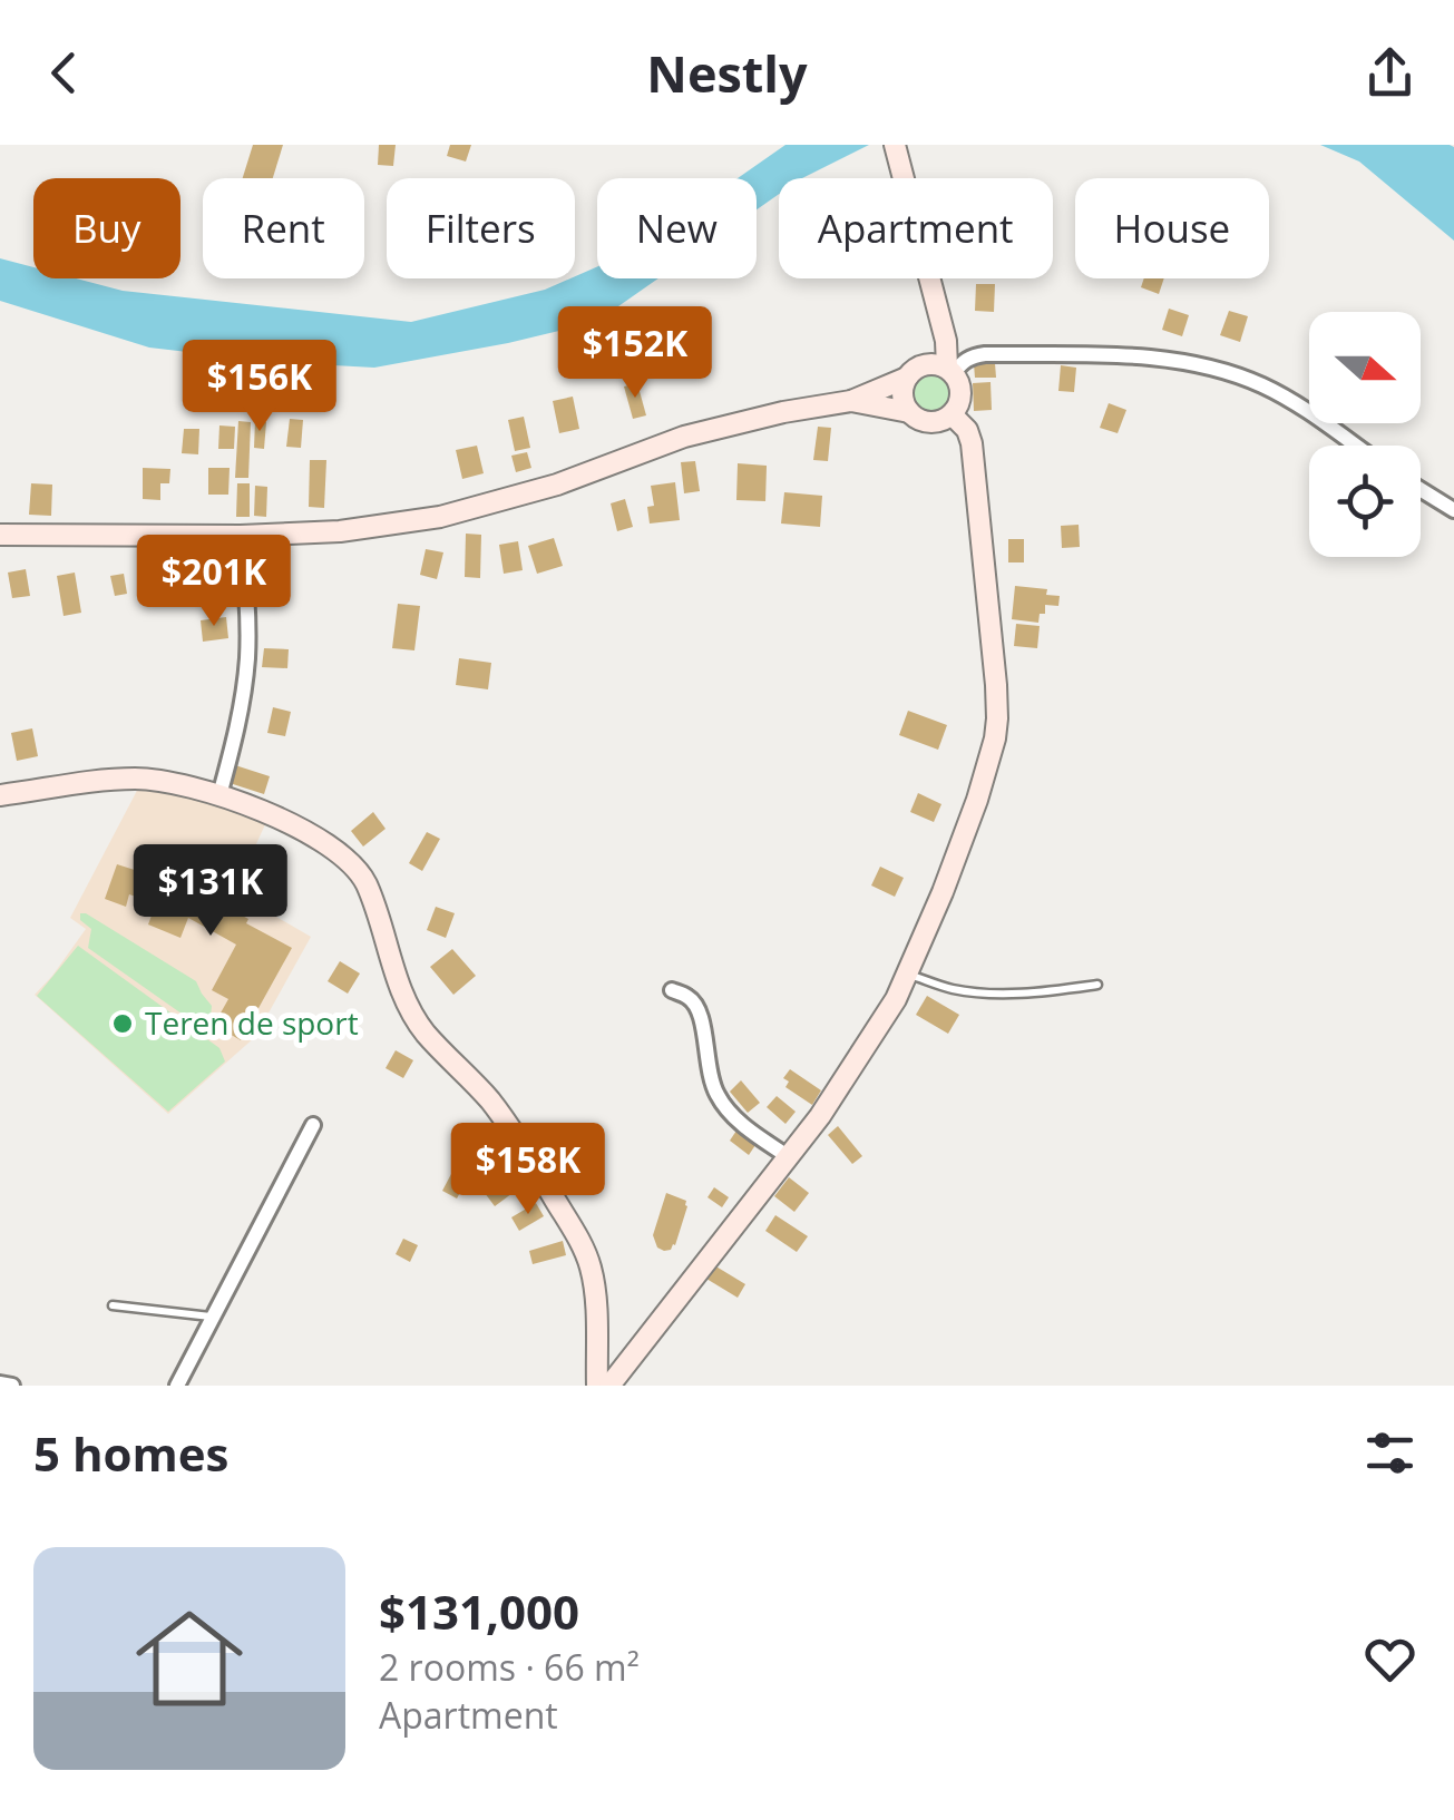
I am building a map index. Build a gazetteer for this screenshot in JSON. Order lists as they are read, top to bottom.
{
  "places": ["Teren de sport"],
  "north": "right",
  "page": {
    "header": "Nestly",
    "chip": [
      "Buy",
      "Rent",
      "Filters",
      "New",
      "Apartment",
      "House"
    ],
    "price": [
      "$152K",
      "$156K",
      "$201K",
      "$131K",
      "$158K"
    ],
    "heading": "5 homes",
    "list": [
      {
        "name": "$131,000",
        "note": "2 rooms · 66 m² · Apartment"
      }
    ]
  }
}
